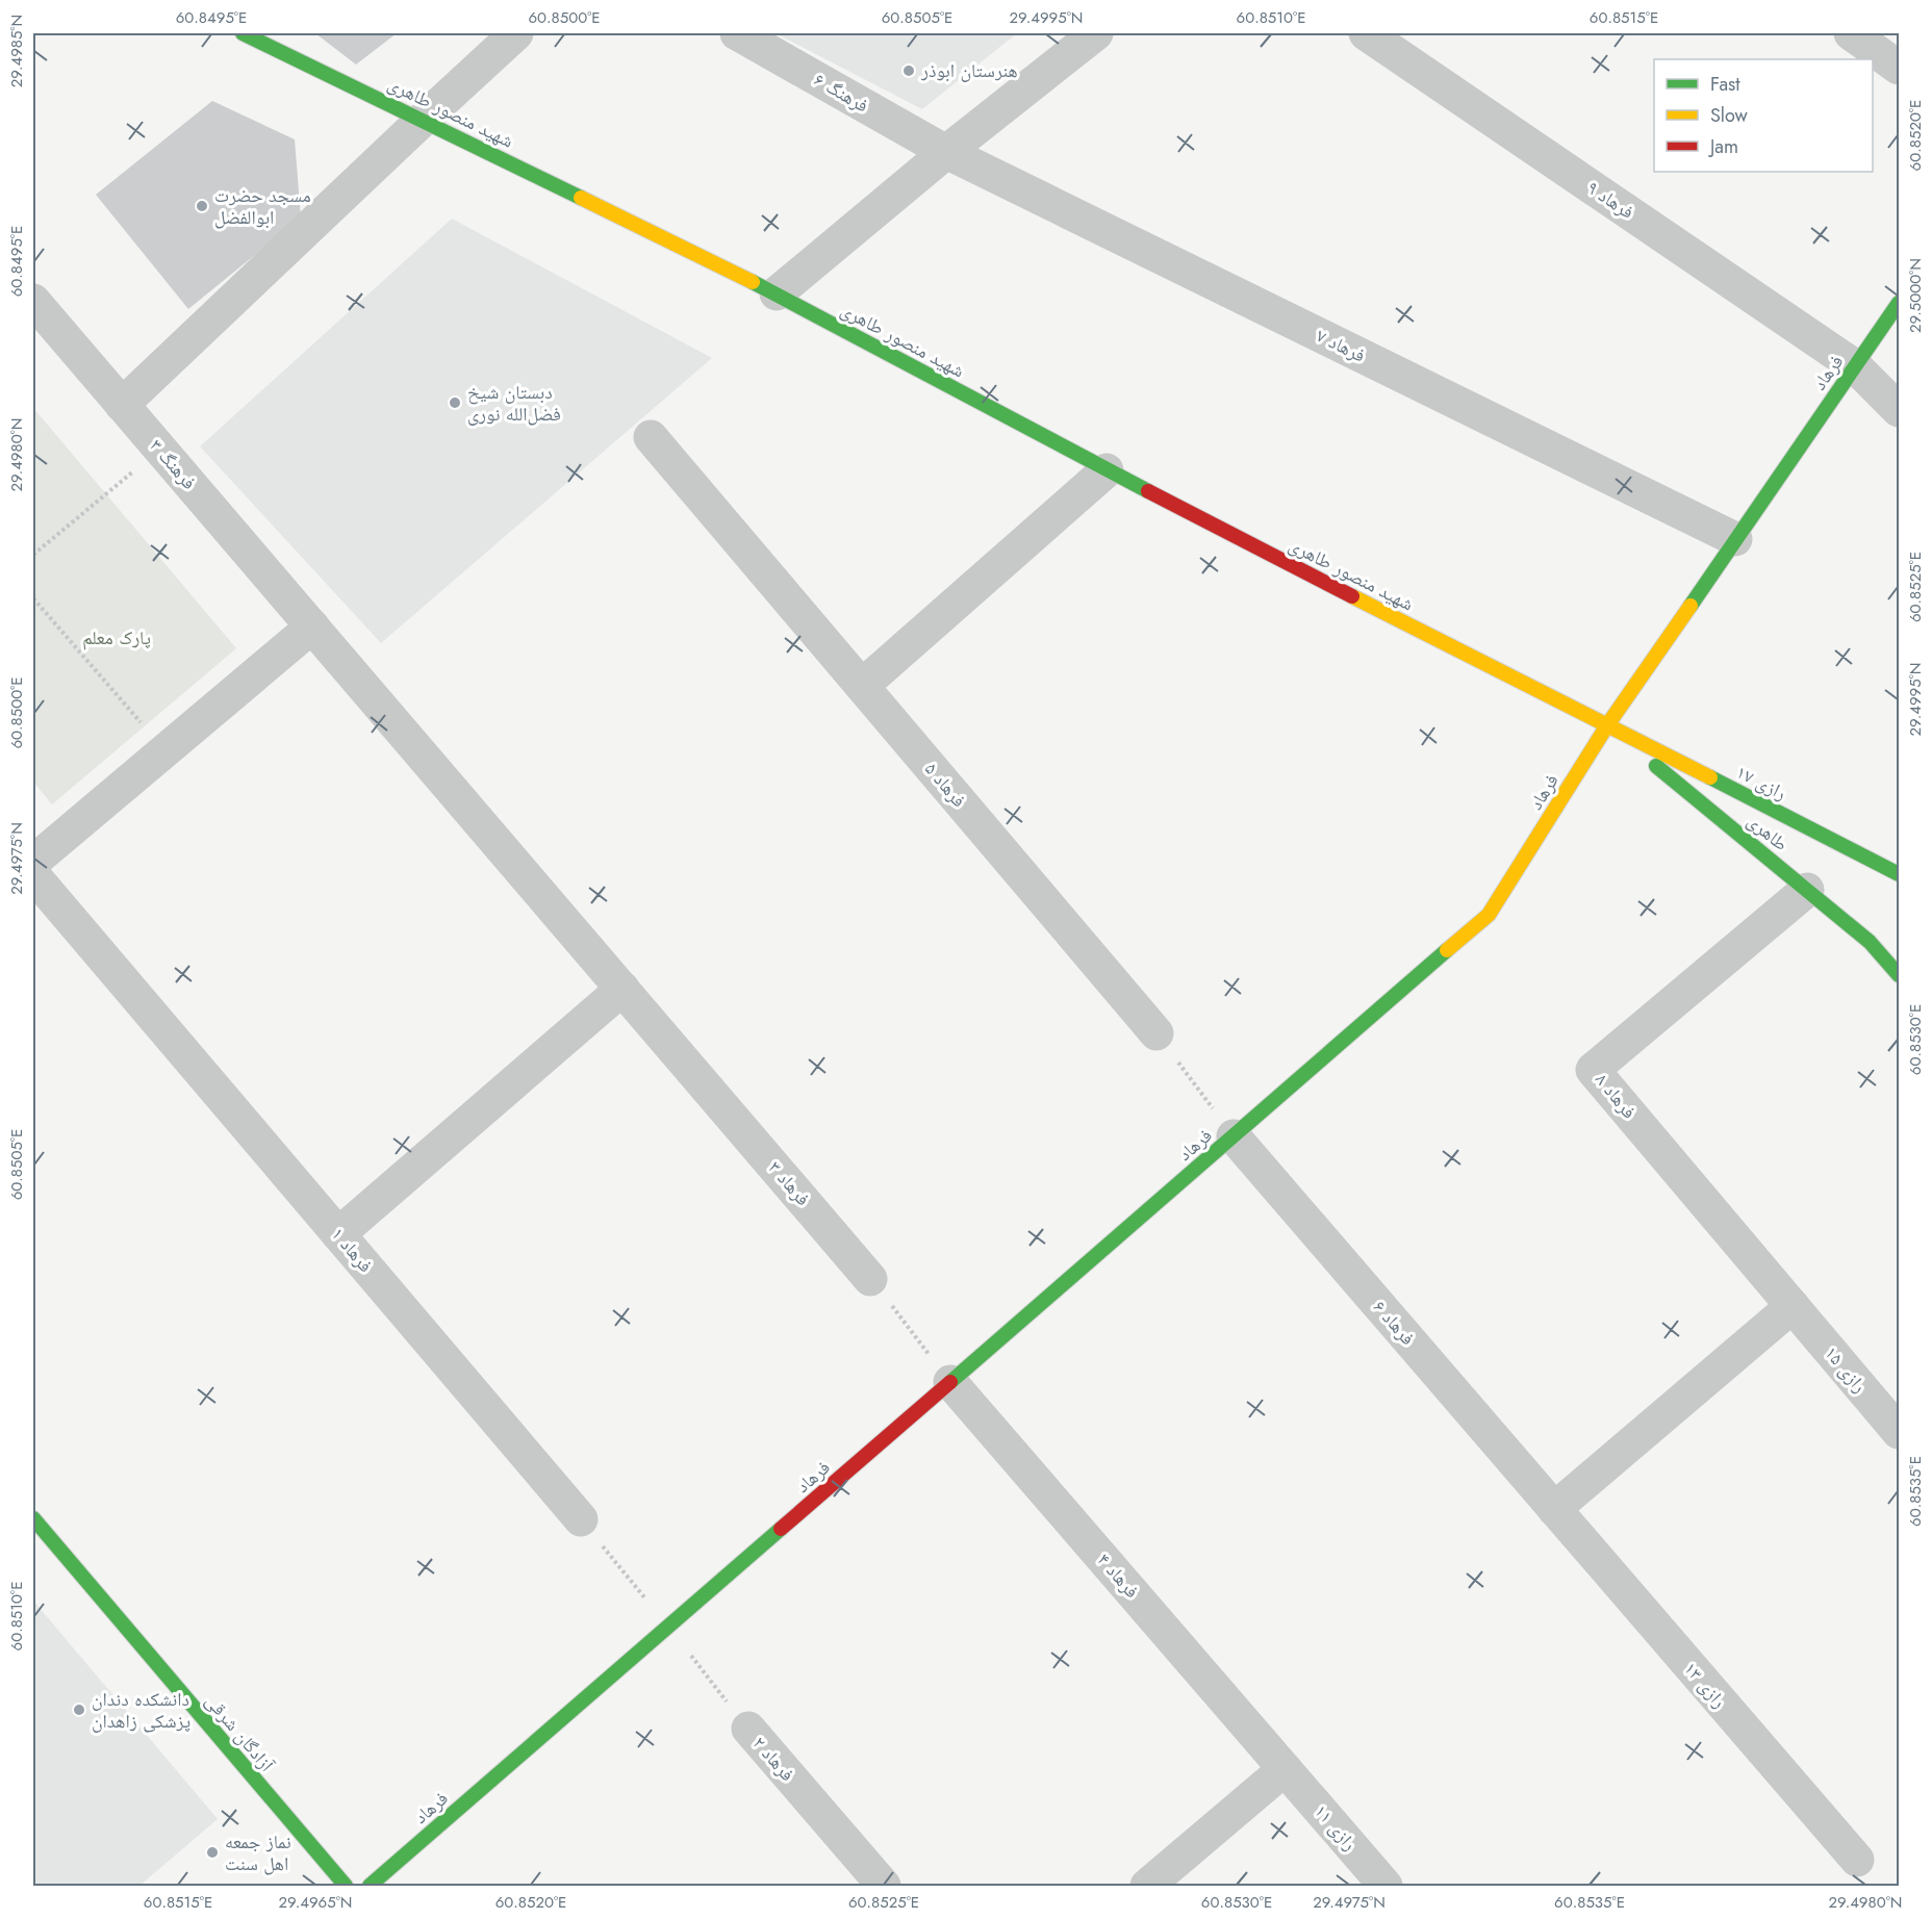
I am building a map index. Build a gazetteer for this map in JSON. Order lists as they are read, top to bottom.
{
  "streets": {
    "street": [
      "فرهنگ ۶",
      "شهید منصور طاهری",
      "فرهاد ۹",
      "فرهاد ۷",
      "فرهاد",
      "فرهنگ ۳",
      "رازی ۱۷",
      "فرهاد ۵",
      "طاهری",
      "فرهاد ۸",
      "فرهاد ۳",
      "فرهاد ۱",
      "فرهاد ۶",
      "رازی ۱۵",
      "فرهاد ۴",
      "رازی ۱۳",
      "آزادگان شرقی",
      "فرهاد ۲",
      "رازی ۱۱"
    ]
  },
  "crossings": [
    ["فرهنگ ۶", "فرهاد ۷"],
    ["شهید منصور طاهری", "فرهاد"],
    ["شهید منصور طاهری", "رازی ۱۷"],
    ["شهید منصور طاهری", "طاهری"],
    ["فرهاد ۹", "فرهاد"],
    ["فرهاد ۷", "فرهاد"],
    ["فرهاد", "رازی ۱۷"],
    ["فرهاد", "طاهری"],
    ["فرهاد", "فرهاد ۶"],
    ["فرهاد", "فرهاد ۴"],
    ["فرهاد", "فرهاد ۲"],
    ["فرهنگ ۳", "فرهاد ۳"],
    ["رازی ۱۷", "طاهری"],
    ["طاهری", "فرهاد ۸"],
    ["فرهاد ۸", "رازی ۱۵"],
    ["فرهاد ۶", "رازی ۱۳"],
    ["فرهاد ۴", "رازی ۱۱"]
  ],
  "parks": ["پارک معلم"],
  "places": [
    "هنرستان ابوذر",
    "مسجد حضرت ابوالفضل",
    "دبستان شیخ فضل‌الله نوری",
    "دانشکده دندان پزشکی زاهدان",
    "نماز جمعه اهل سنت"
  ],
  "legend": ["Fast", "Slow", "Jam"],
  "coordinates": [
    "60.8495°E",
    "60.8500°E",
    "60.8505°E",
    "29.4995°N",
    "60.8510°E",
    "60.8515°E",
    "29.4985°N",
    "60.8520°E",
    "29.5000°N",
    "29.4980°N",
    "60.8525°E",
    "29.4975°N",
    "60.8530°E",
    "60.8535°E",
    "29.4965°N"
  ]
}
